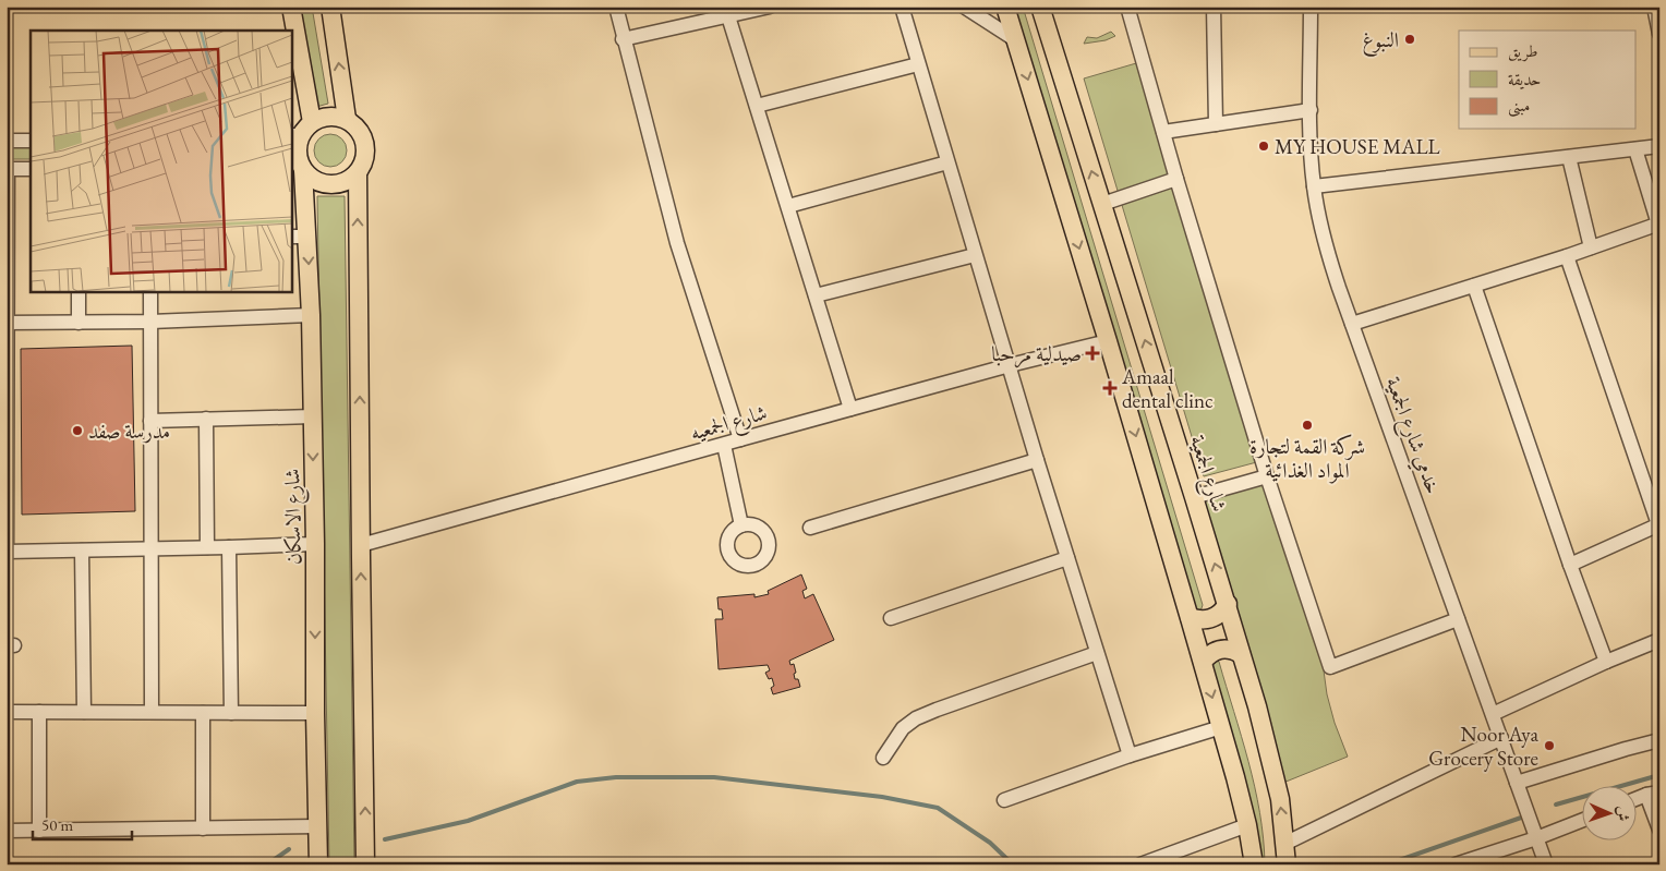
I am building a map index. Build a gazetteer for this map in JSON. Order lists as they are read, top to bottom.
{
  "streets": {
    "main road": ["شارع الجمعية", "شارع الاسكان"],
    "street": ["شارع الجمعيه", "خدمي شارع الجمعية"]
  },
  "places": {
    "other": [
      "النبوغ",
      "MY HOUSE MALL",
      "شركة القمة لتجارة المواد الغذائية",
      "مدرسة صفد",
      "Noor Aya Grocery Store"
    ],
    "health": ["صيدلية مرحبا", "Amaal dental clinc"]
  },
  "legend": ["طريق", "حديقة", "مبنى"],
  "scale_bar": "50 m",
  "north": "right"
}
